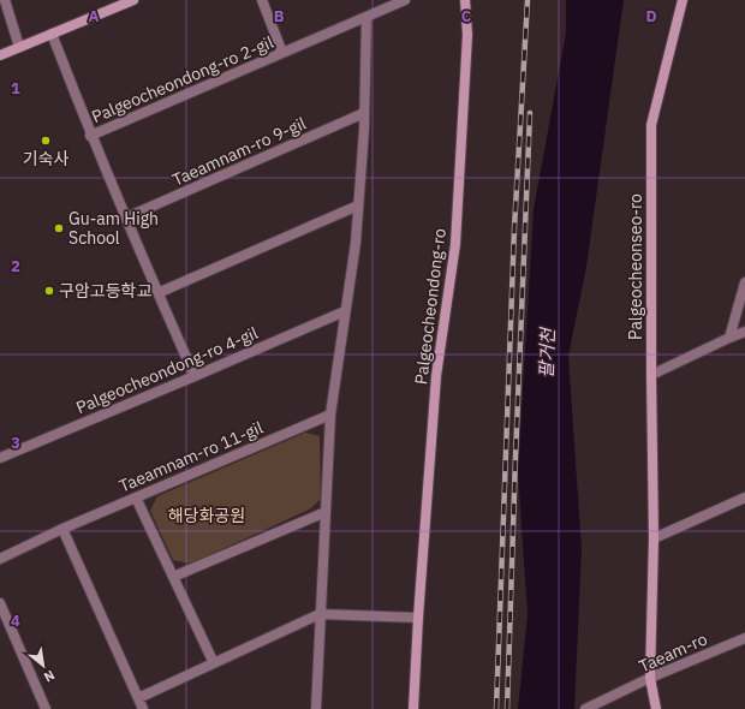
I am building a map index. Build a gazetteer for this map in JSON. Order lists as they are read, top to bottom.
{
  "streets": {
    "main road": ["Palgeocheonseo-ro", "Palgeocheondong-ro"],
    "street": [
      "Palgeocheondong-ro 2-gil",
      "Taeamnam-ro 9-gil",
      "Palgeocheondong-ro 4-gil",
      "Taeamnam-ro 11-gil",
      "Taeam-ro"
    ]
  },
  "crossings": [
    ["Palgeocheonseo-ro", "Taeam-ro"]
  ],
  "water": ["팔거천"],
  "parks": ["해당화공원"],
  "places": ["기숙사", "Gu-am High School", "구암고등학교"],
  "north": "bottom right",
  "grid": {
    "columns": [
      "A",
      "B",
      "C",
      "D"
    ],
    "rows": [
      "1",
      "2",
      "3",
      "4"
    ]
  }
}
